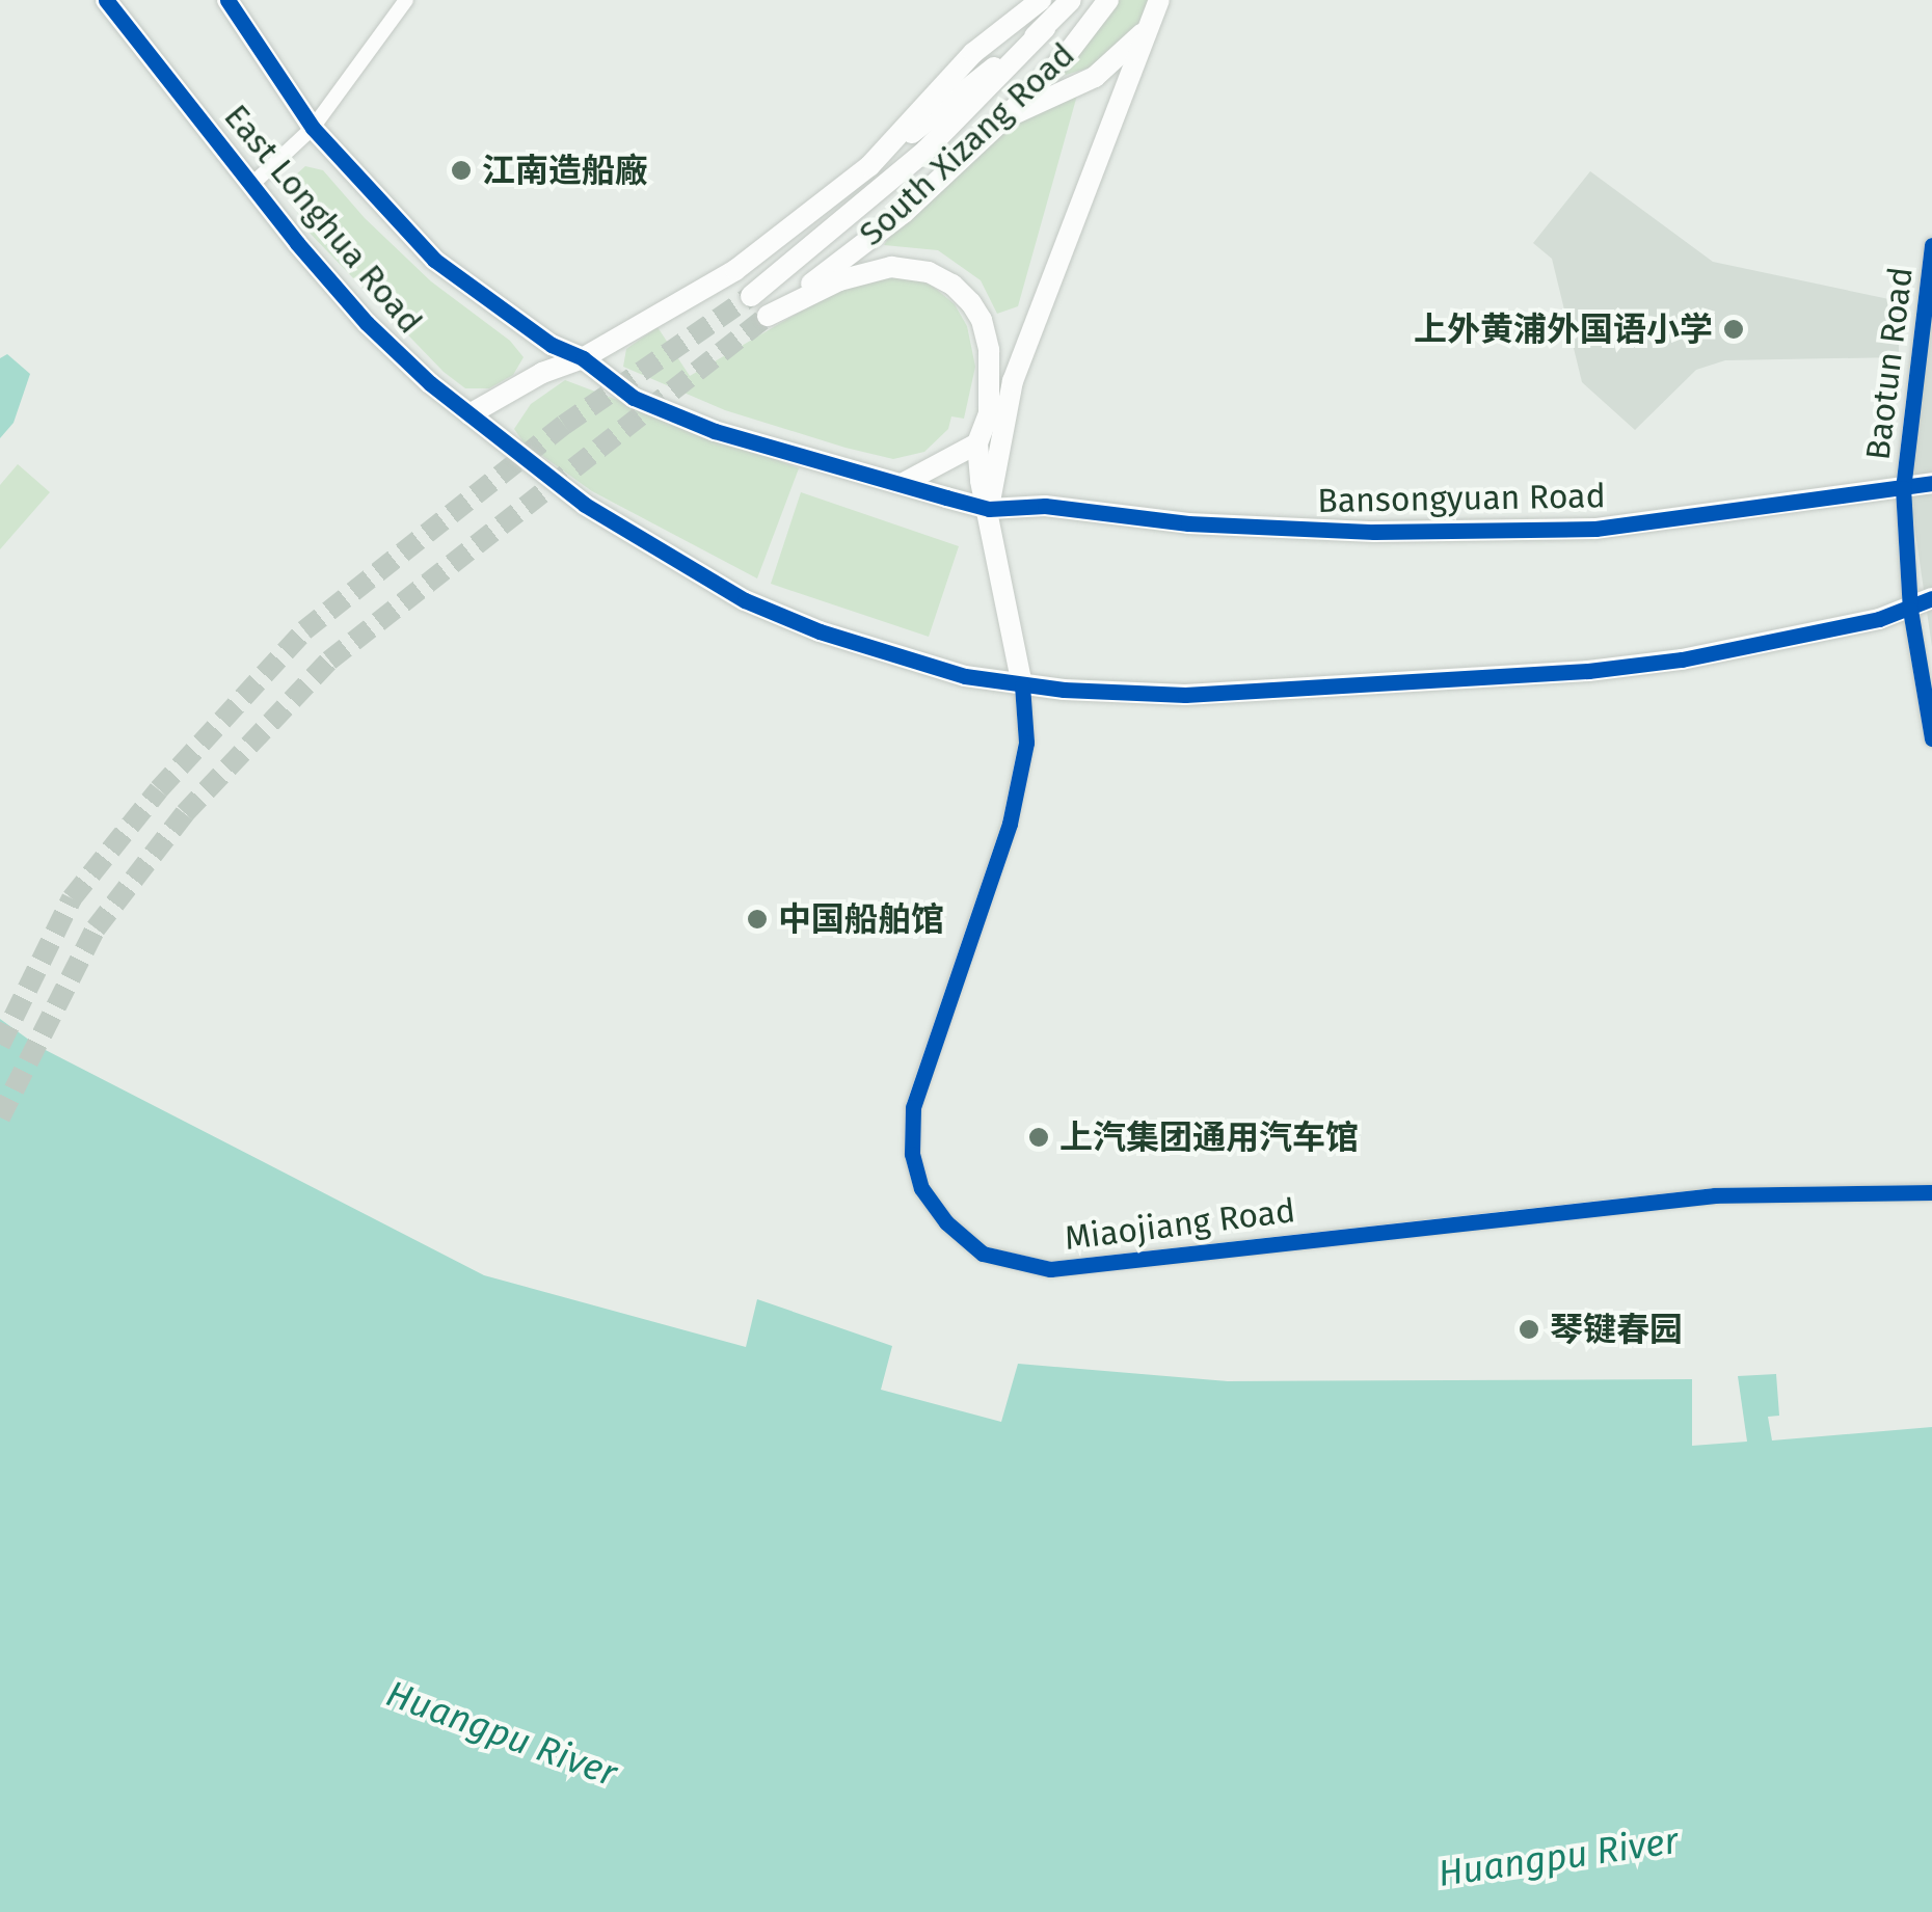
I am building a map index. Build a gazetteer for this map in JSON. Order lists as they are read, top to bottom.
{
  "streets": {
    "main road": ["South Xizang Road", "East Longhua Road", "Bansongyuan Road"],
    "street": ["Baotun Road", "Miaojiang Road"]
  },
  "crossings": [
    ["South Xizang Road", "East Longhua Road"],
    ["South Xizang Road", "Bansongyuan Road"],
    ["South Xizang Road", "Miaojiang Road"],
    ["East Longhua Road", "Bansongyuan Road"],
    ["East Longhua Road", "Miaojiang Road"],
    ["Baotun Road", "Bansongyuan Road"]
  ],
  "water": ["Huangpu River"],
  "places": [
    "江南造船廠",
    "上外黄浦外国语小学",
    "中国船舶馆",
    "上汽集团通用汽车馆",
    "琴键春园"
  ]
}
